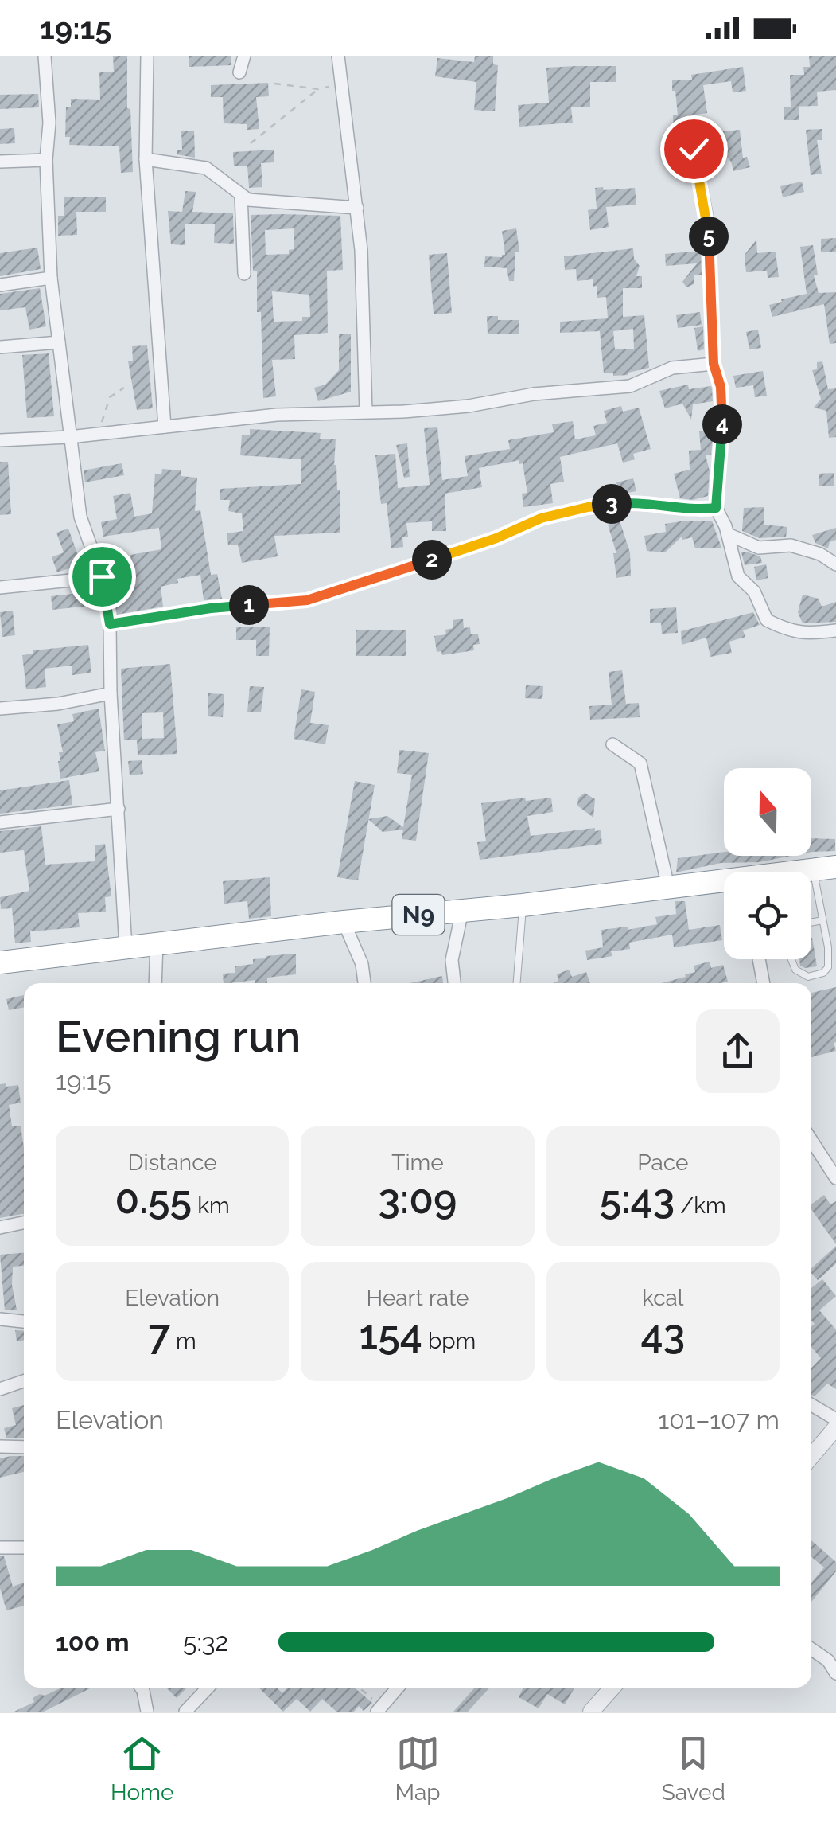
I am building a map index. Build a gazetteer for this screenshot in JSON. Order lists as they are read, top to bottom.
{
  "streets": {
    "highway": ["N9"]
  },
  "north": "top",
  "page": {
    "status": "19:15",
    "pins": [
      "5",
      "4",
      "3",
      "2",
      "1"
    ],
    "heading": ["Evening run", "19:15"],
    "stats": [
      ["Distance", "0.55 km"],
      ["Time", "3:09"],
      ["Pace", "5:43 /km"],
      ["Elevation", "7 m"],
      ["Heart rate", "154 bpm"],
      ["kcal", "43"]
    ],
    "chart": ["Elevation", "101–107 m"],
    "list": [
      {
        "name": "100 m",
        "note": "5:32"
      }
    ],
    "tabs": ["Home", "Map", "Saved"]
  }
}
